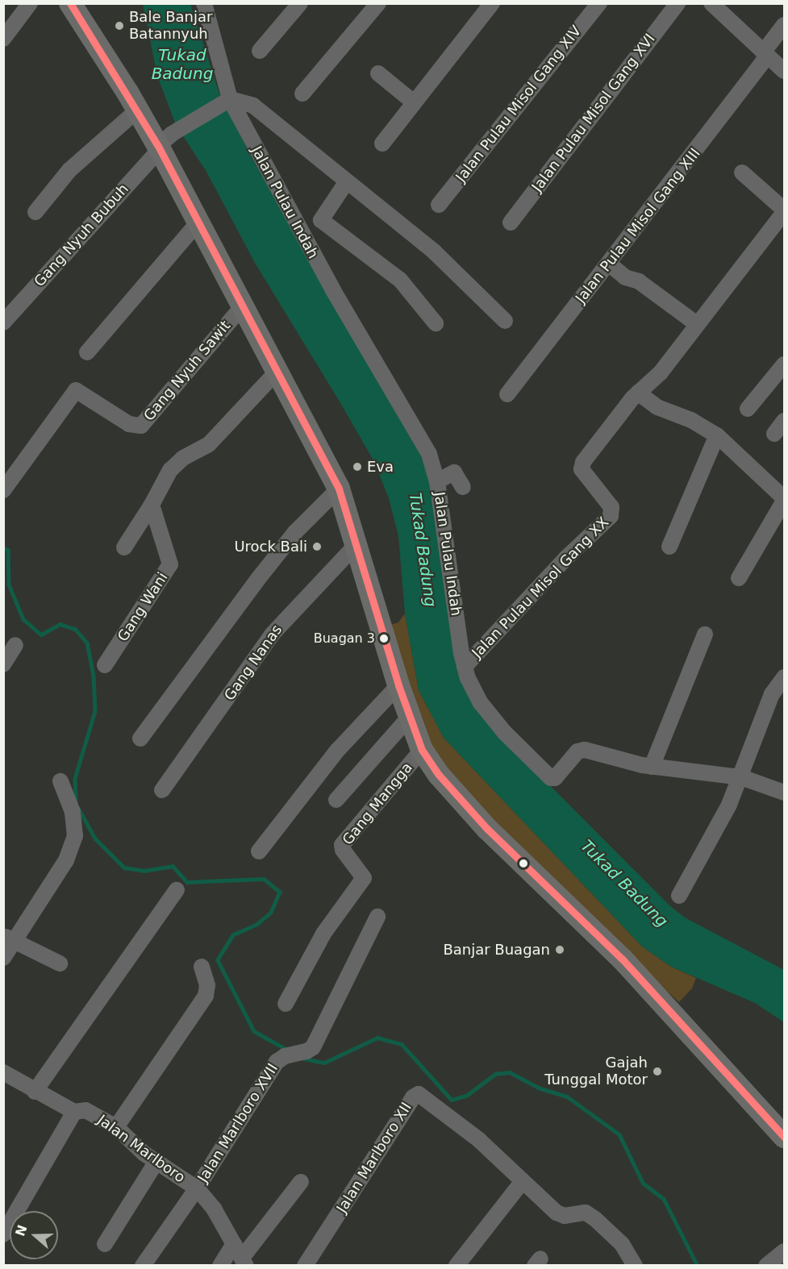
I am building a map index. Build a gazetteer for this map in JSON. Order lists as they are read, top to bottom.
{
  "streets": {
    "street": [
      "Jalan Pulau Misol Gang XIV",
      "Jalan Pulau Misol Gang XVI",
      "Jalan Pulau Indah",
      "Jalan Pulau Misol Gang XIII",
      "Gang Nyuh Bubuh",
      "Gang Nyuh Sawit",
      "Jalan Pulau Misol Gang XX",
      "Gang Wani",
      "Gang Nanas",
      "Gang Mangga",
      "Jalan Marlboro XVII",
      "Jalan Marlboro",
      "Jalan Marlboro XII"
    ]
  },
  "crossings": [
    ["Jalan Pulau Indah", "Gang Nyuh Bubuh"],
    ["Jalan Pulau Indah", "Jalan Pulau Misol Gang XX"],
    ["Jalan Marlboro XVII", "Jalan Marlboro"]
  ],
  "water": ["Tukad Badung"],
  "places": [
    "Bale Banjar Batannyuh",
    "Eva",
    "Urock Bali",
    "Buagan 3",
    "Banjar Buagan",
    "Gajah Tunggal Motor"
  ],
  "north": "left"
}
